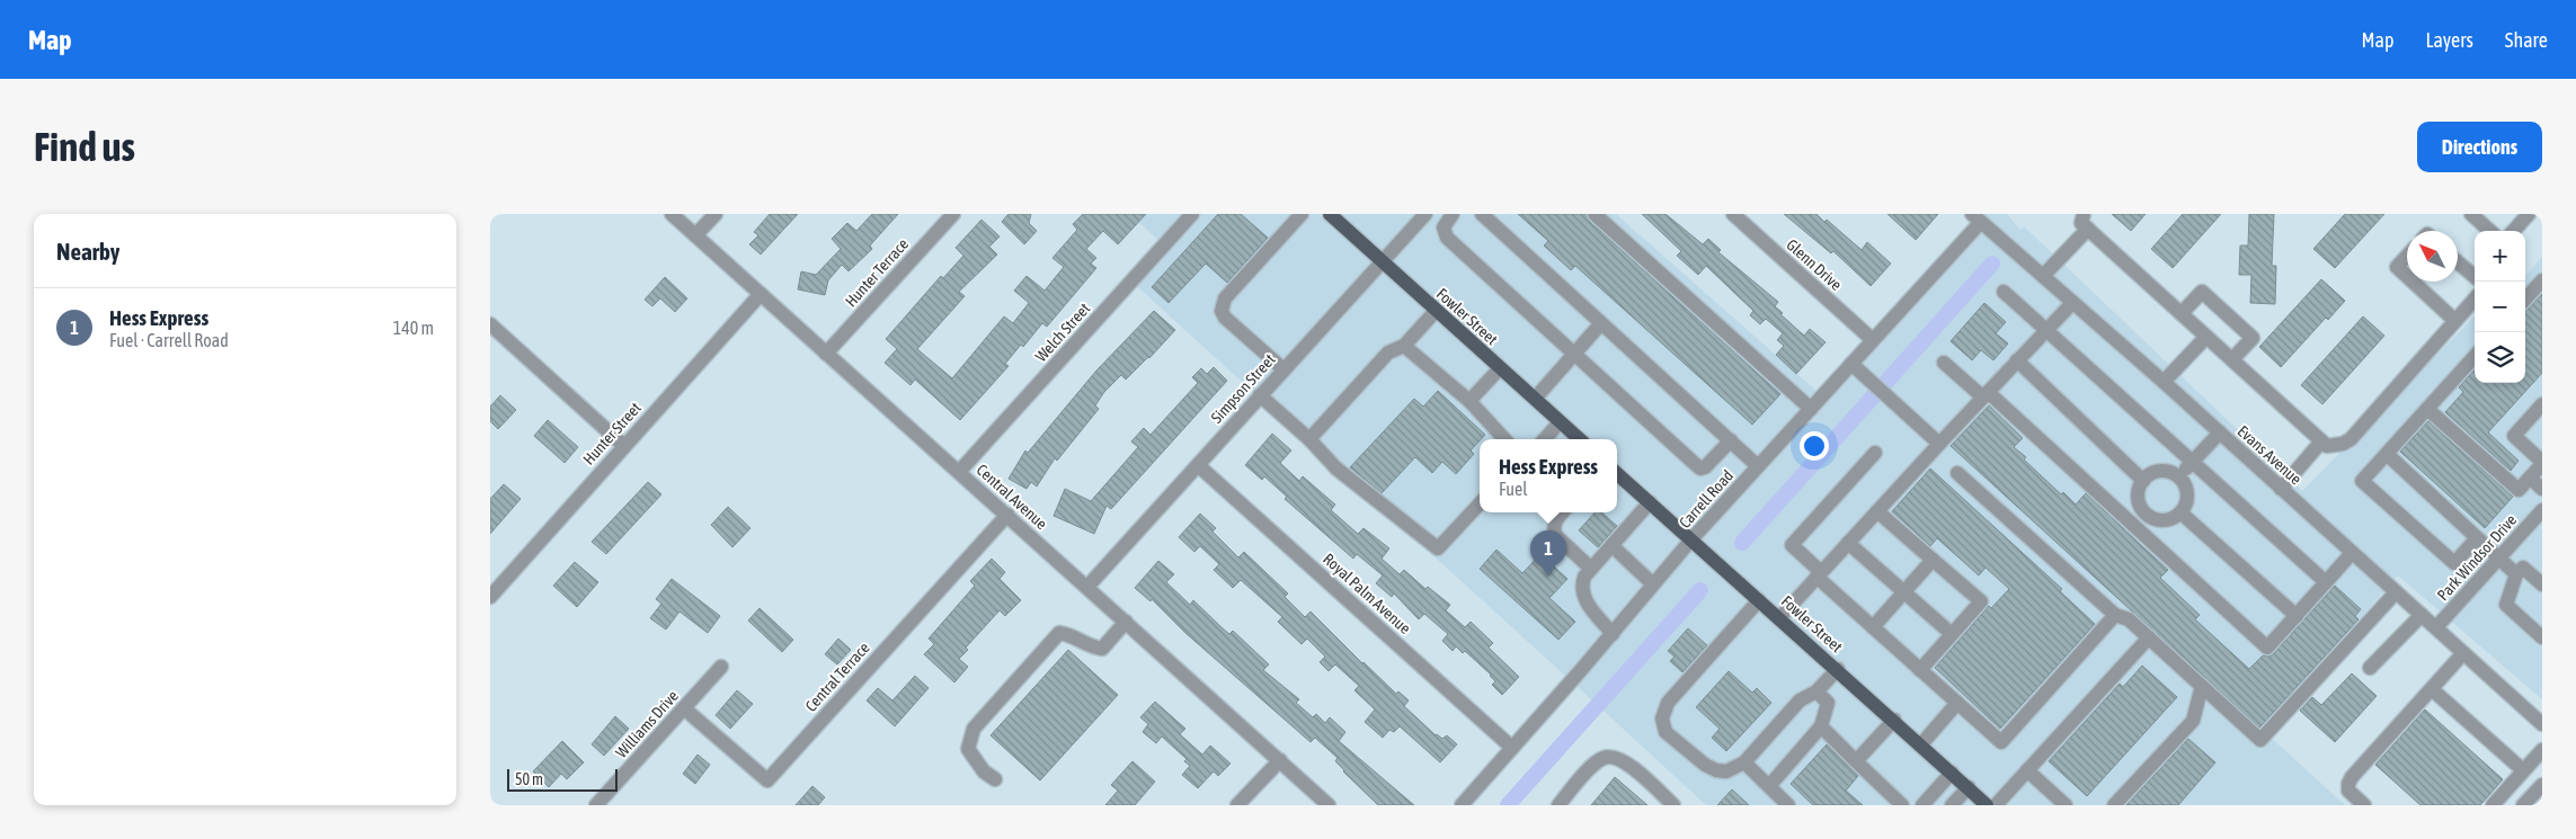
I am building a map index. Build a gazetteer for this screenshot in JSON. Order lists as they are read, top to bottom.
{
  "streets": {
    "main road": ["Fowler Street"],
    "street": [
      "Glenn Drive",
      "Hunter Terrace",
      "Welch Street",
      "Simpson Street",
      "Hunter Street",
      "Evans Avenue",
      "Central Avenue",
      "Carrell Road",
      "Park Windsor Drive",
      "Royal Palm Avenue",
      "Central Terrace",
      "Williams Drive"
    ]
  },
  "crossings": [
    ["Glenn Drive", "Carrell Road"],
    ["Hunter Terrace", "Central Avenue"],
    ["Fowler Street", "Simpson Street"],
    ["Fowler Street", "Carrell Road"],
    ["Welch Street", "Central Avenue"],
    ["Simpson Street", "Central Avenue"],
    ["Simpson Street", "Royal Palm Avenue"],
    ["Hunter Street", "Central Avenue"],
    ["Evans Avenue", "Carrell Road"],
    ["Evans Avenue", "Park Windsor Drive"],
    ["Central Avenue", "Central Terrace"],
    ["Carrell Road", "Royal Palm Avenue"],
    ["Central Terrace", "Williams Drive"]
  ],
  "scale_bar": "50 m",
  "north": "top left",
  "page": {
    "header": "Map",
    "nav": ["Map", "Layers", "Share"],
    "buttons": "Directions",
    "title": "Find us",
    "heading": "Nearby",
    "map_buttons": ["+", "−"],
    "list": [
      {
        "mark": "1",
        "name": "Hess Express",
        "note": "Fuel · Carrell Road",
        "value": "140 m"
      }
    ],
    "popup": ["Hess Express", "Fuel"],
    "pins": "1",
    "scale": "50 m"
  }
}
